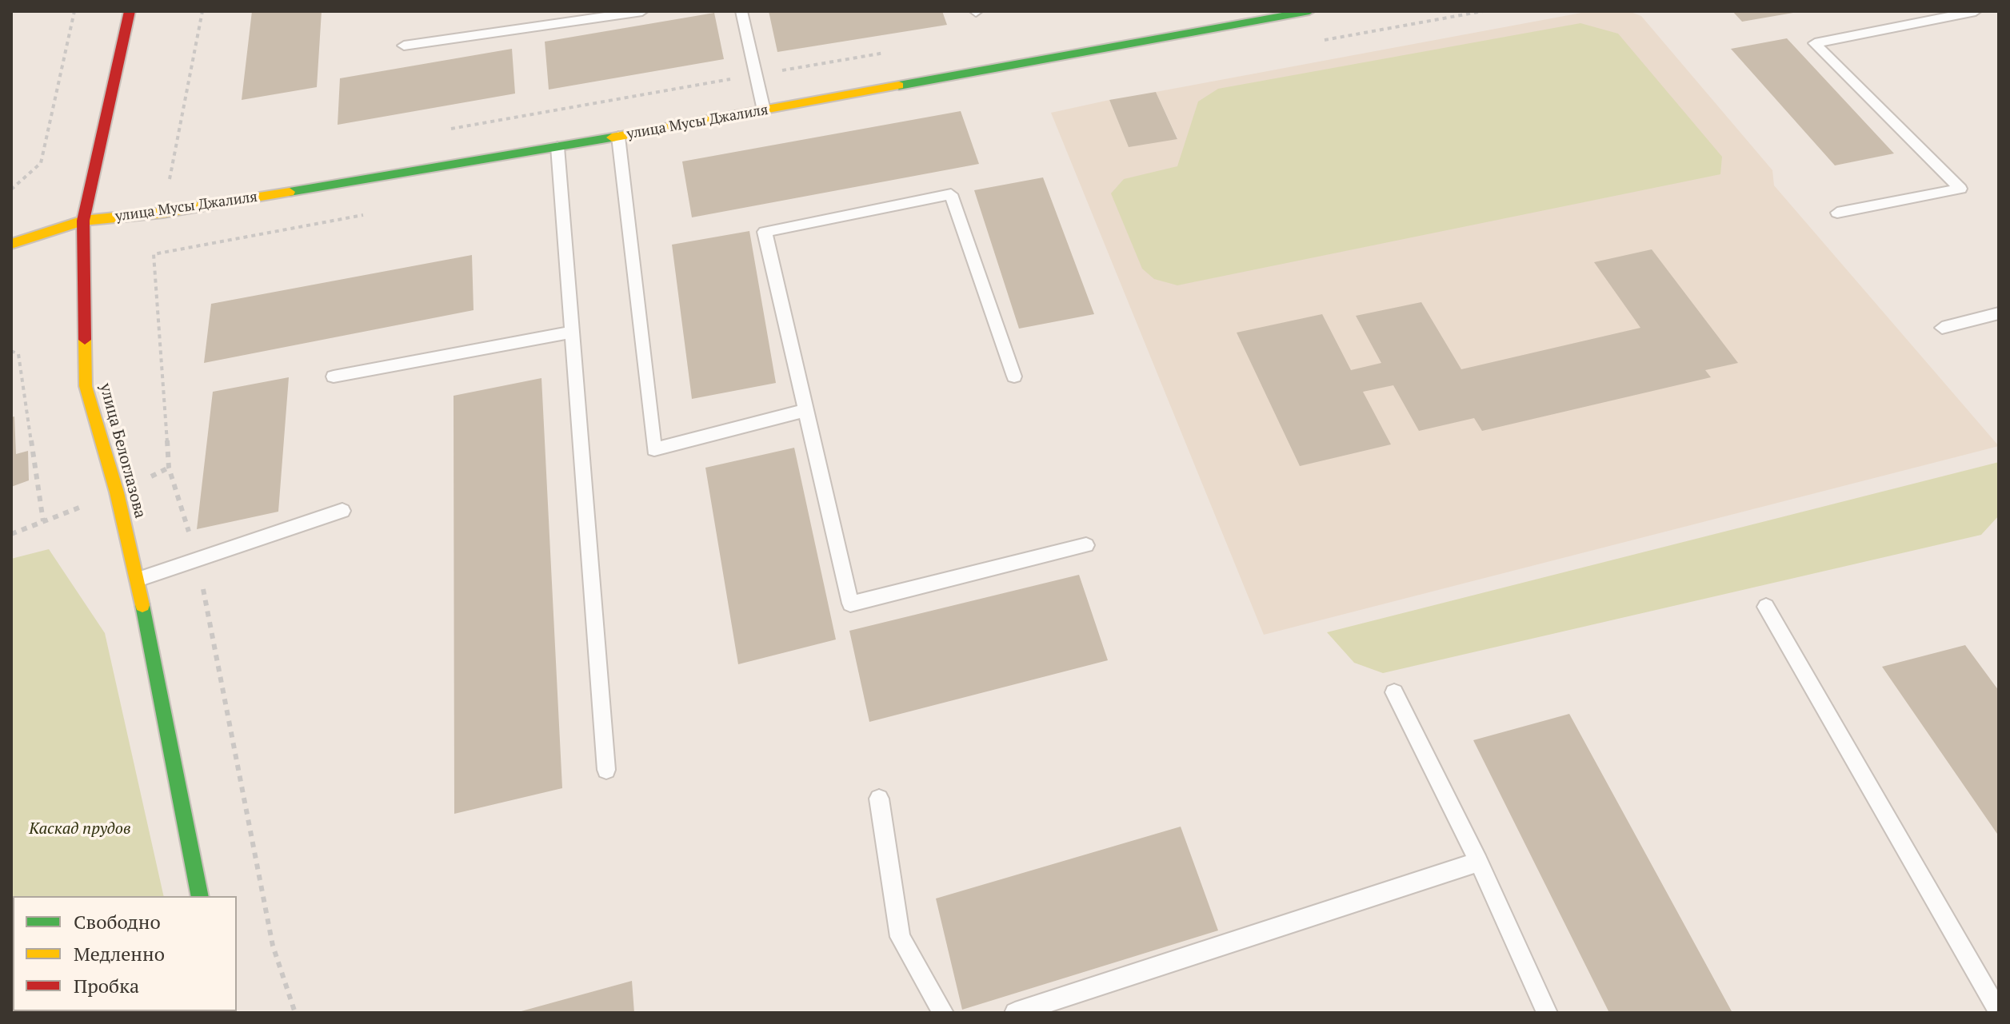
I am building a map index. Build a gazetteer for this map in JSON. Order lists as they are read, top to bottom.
{
  "streets": {
    "street": ["улица Мусы Джалиля", "улица Белоглазова"]
  },
  "crossings": [
    ["улица Мусы Джалиля", "улица Белоглазова"]
  ],
  "parks": ["Каскад прудов"],
  "legend": ["Свободно", "Медленно", "Пробка"]
}
